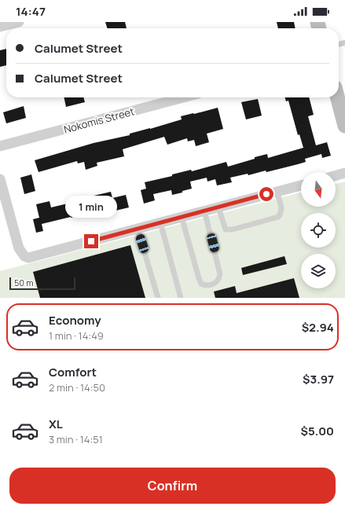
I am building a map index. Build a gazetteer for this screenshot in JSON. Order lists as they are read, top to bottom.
{
  "streets": {
    "street": ["Nokomis Street"]
  },
  "scale_bar": "50 m",
  "north": "bottom",
  "page": {
    "status": "14:47",
    "banner": ["Calumet Street", "Calumet Street"],
    "bubble": "1 min",
    "scale": "50 m",
    "list": [
      {
        "name": "Economy",
        "note": "1 min · 14:49",
        "value": "$2.94"
      },
      {
        "name": "Comfort",
        "note": "2 min · 14:50",
        "value": "$3.97"
      },
      {
        "name": "XL",
        "note": "3 min · 14:51",
        "value": "$5.00"
      }
    ],
    "buttons": "Confirm"
  }
}
